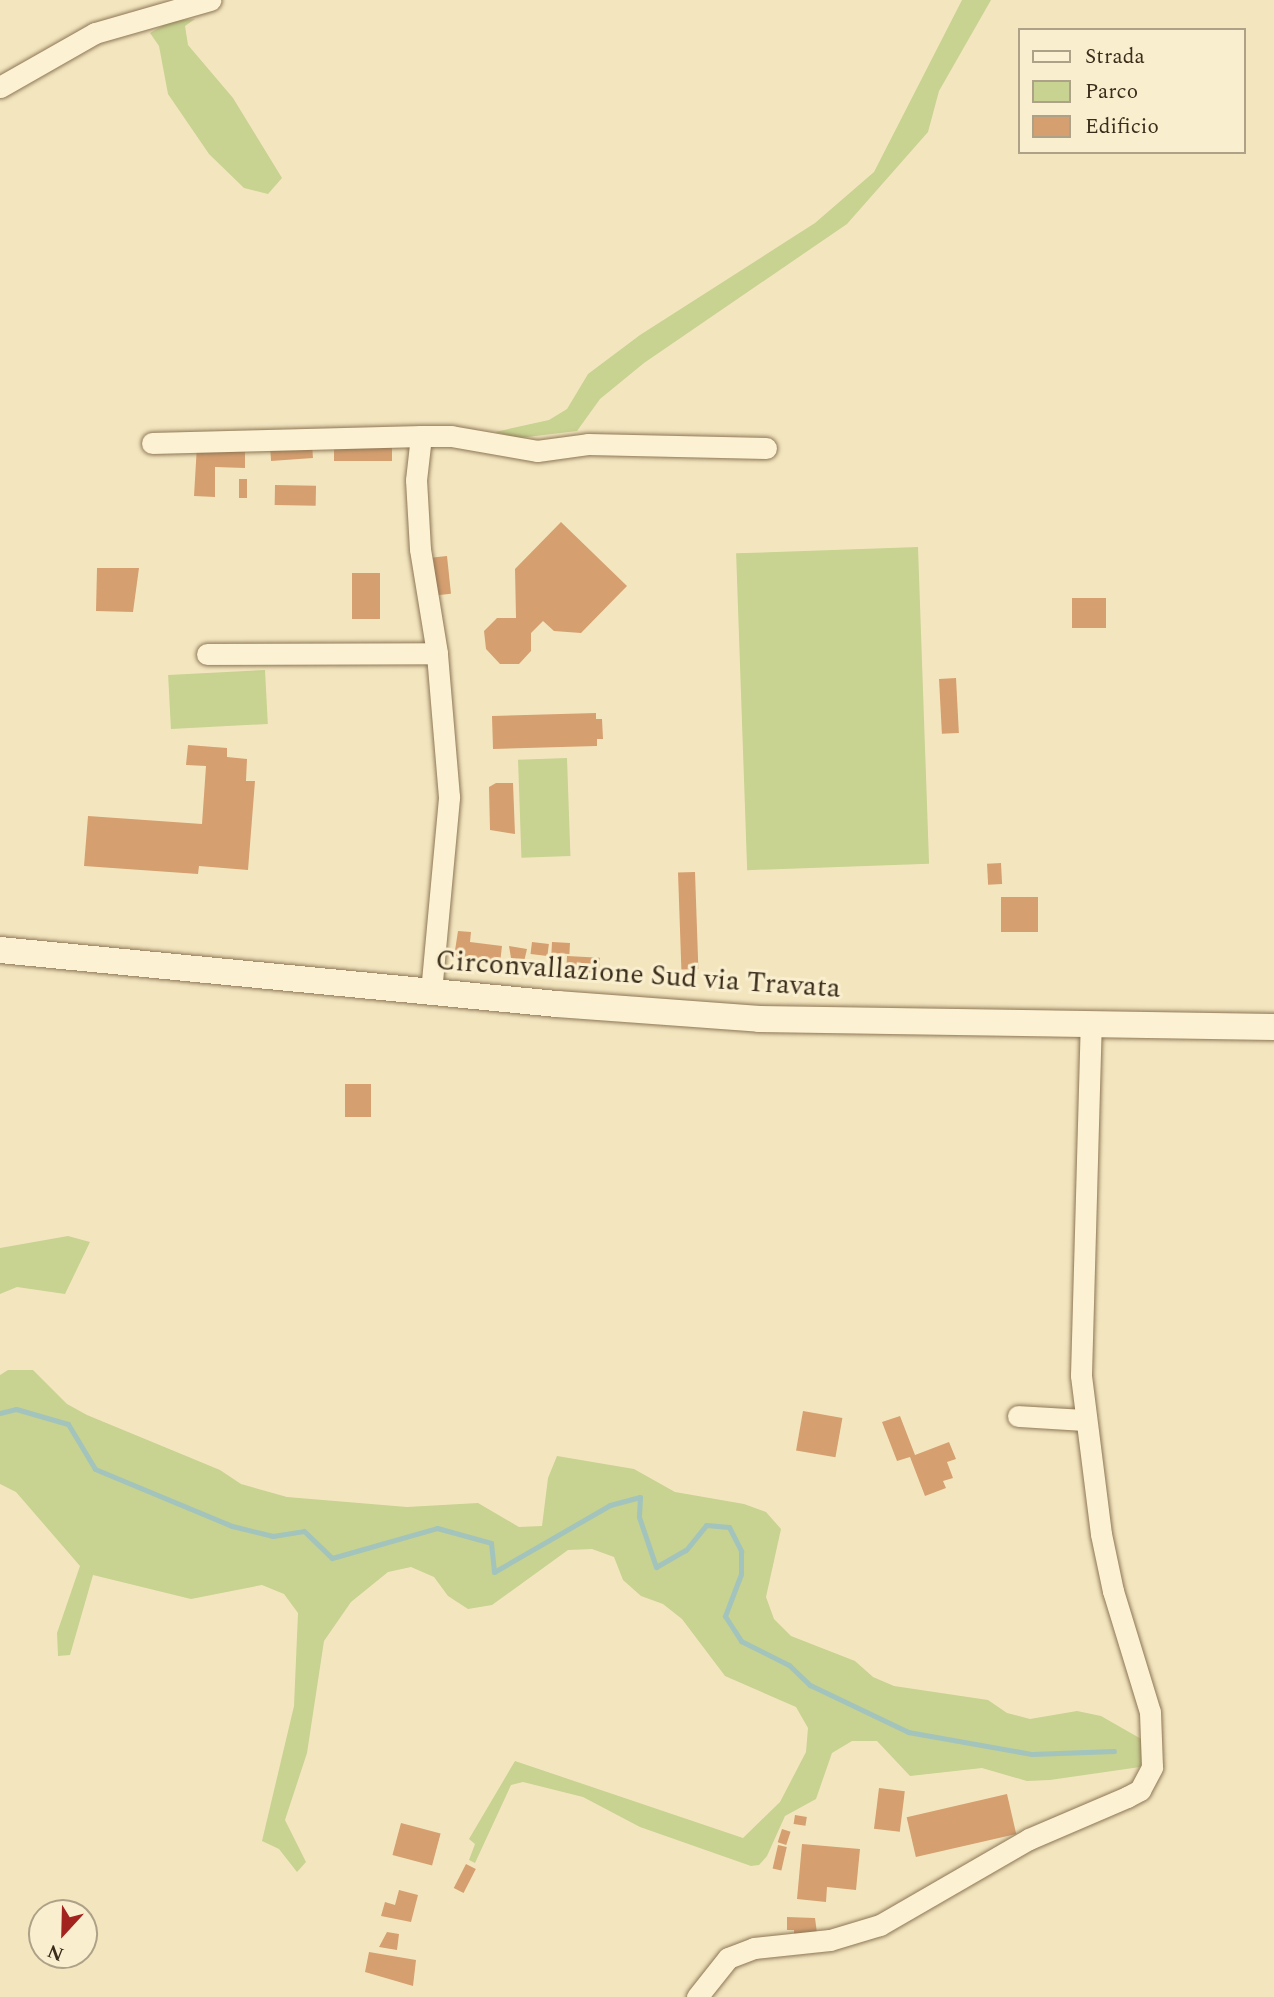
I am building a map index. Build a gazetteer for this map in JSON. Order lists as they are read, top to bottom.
{
  "streets": {
    "street": ["Circonvallazione Sud via Travata"]
  },
  "legend": ["Strada", "Parco", "Edificio"],
  "north": "bottom"
}
